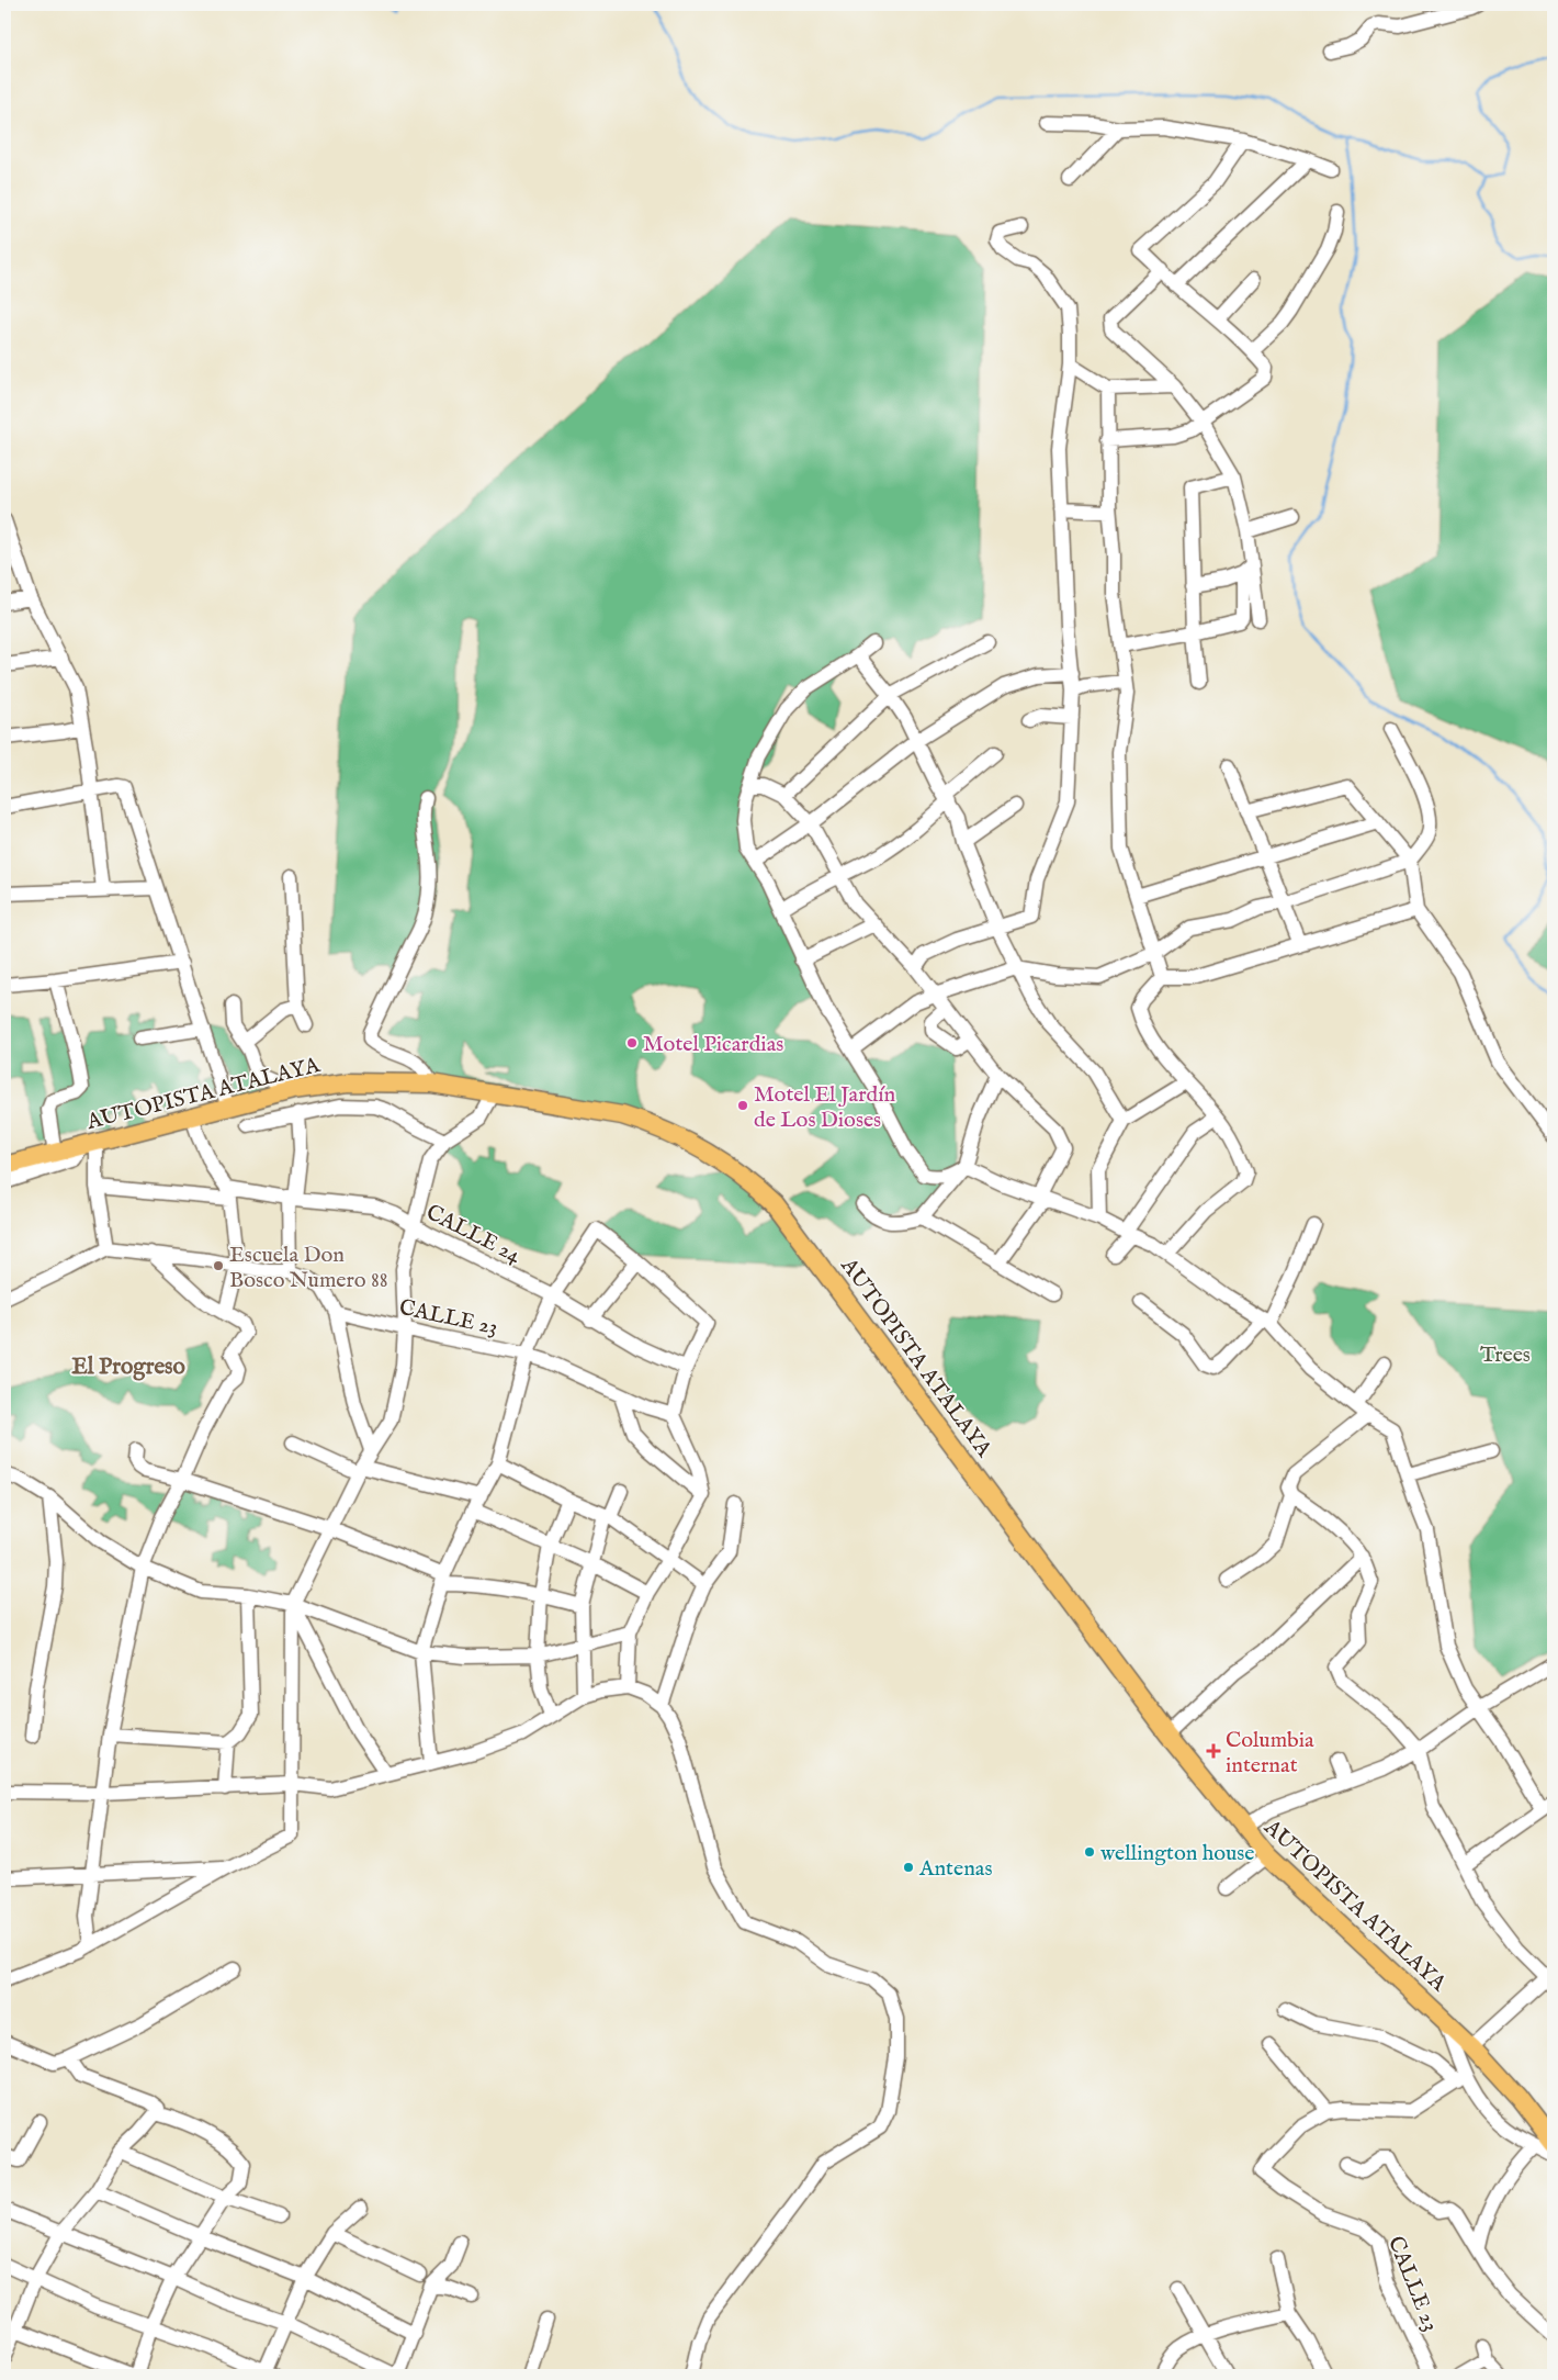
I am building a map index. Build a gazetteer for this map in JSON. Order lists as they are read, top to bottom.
{
  "streets": {
    "main road": ["AUTOPISTA ATALAYA"],
    "street": ["CALLE 24", "CALLE 23"]
  },
  "districts": ["El Progreso"],
  "parks": ["Trees"],
  "places": {
    "other": [
      "Motel Picardias",
      "Motel El Jardín de Los Dioses",
      "Escuela Don Bosco Numero 88",
      "wellington house",
      "Antenas"
    ],
    "health": ["Columbia internat"]
  }
}
